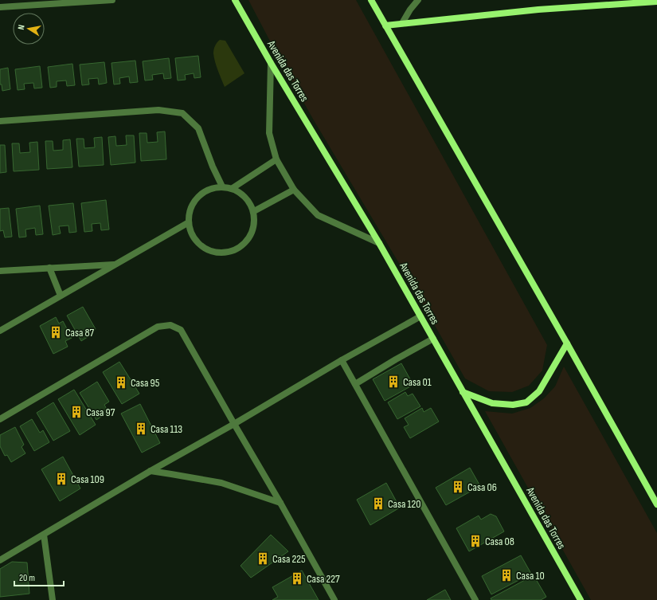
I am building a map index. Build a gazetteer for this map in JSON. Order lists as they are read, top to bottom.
{
  "streets": {
    "main road": ["Avenida das Torres"]
  },
  "places": {
    "building": [
      "Casa 87",
      "Casa 01",
      "Casa 95",
      "Casa 97",
      "Casa 113",
      "Casa 109",
      "Casa 06",
      "Casa 120",
      "Casa 08",
      "Casa 225",
      "Casa 10",
      "Casa 227"
    ]
  },
  "scale_bar": "20 m",
  "north": "left"
}
